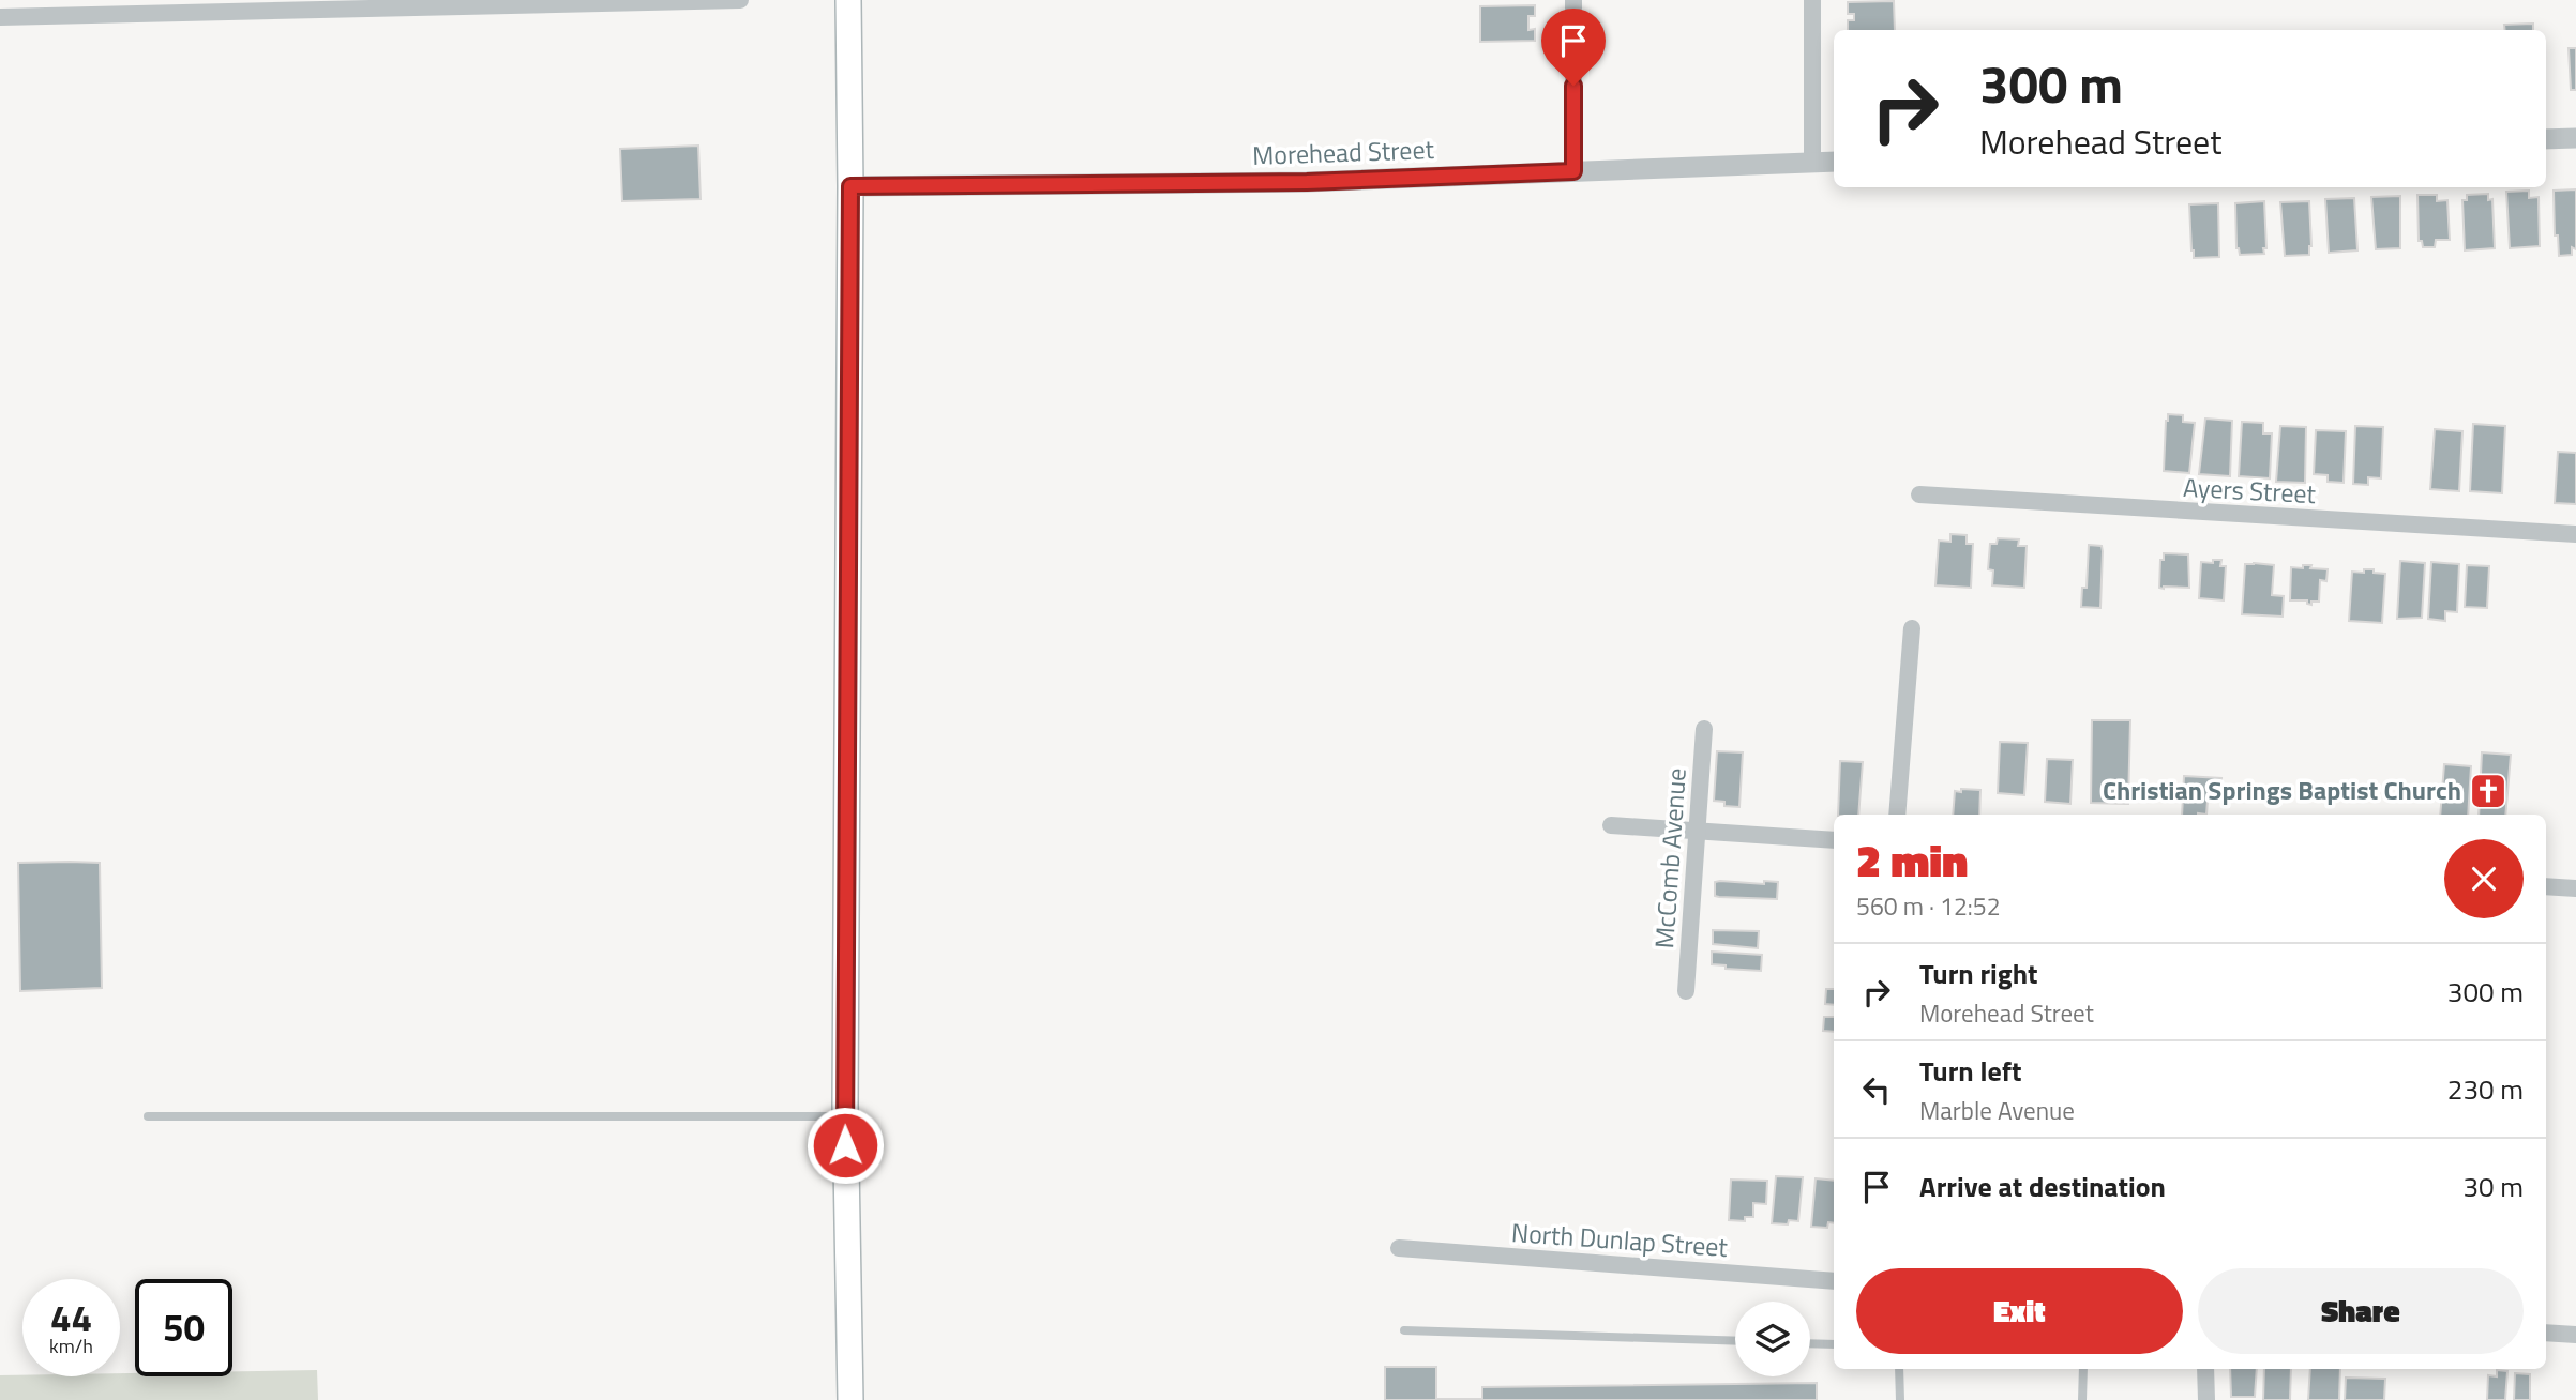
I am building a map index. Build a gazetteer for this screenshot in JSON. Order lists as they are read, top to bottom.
{
  "streets": {
    "street": [
      "Morehead Street",
      "Ayers Street",
      "McComb Avenue",
      "North Dunlap Street"
    ]
  },
  "places": {
    "church": ["Christian Springs Baptist Church"]
  },
  "page": {
    "turn": ["300 m", "Morehead Street"],
    "heading": ["2 min", "560 m · 12:52"],
    "list": [
      {
        "name": "Turn right",
        "note": "Morehead Street",
        "value": "300 m"
      },
      {
        "name": "Turn left",
        "note": "Marble Avenue",
        "value": "230 m"
      },
      {
        "name": "Arrive at destination",
        "value": "30 m"
      }
    ],
    "buttons": ["Exit", "Share"],
    "speed": "44 km/h",
    "limit": "50"
  }
}
